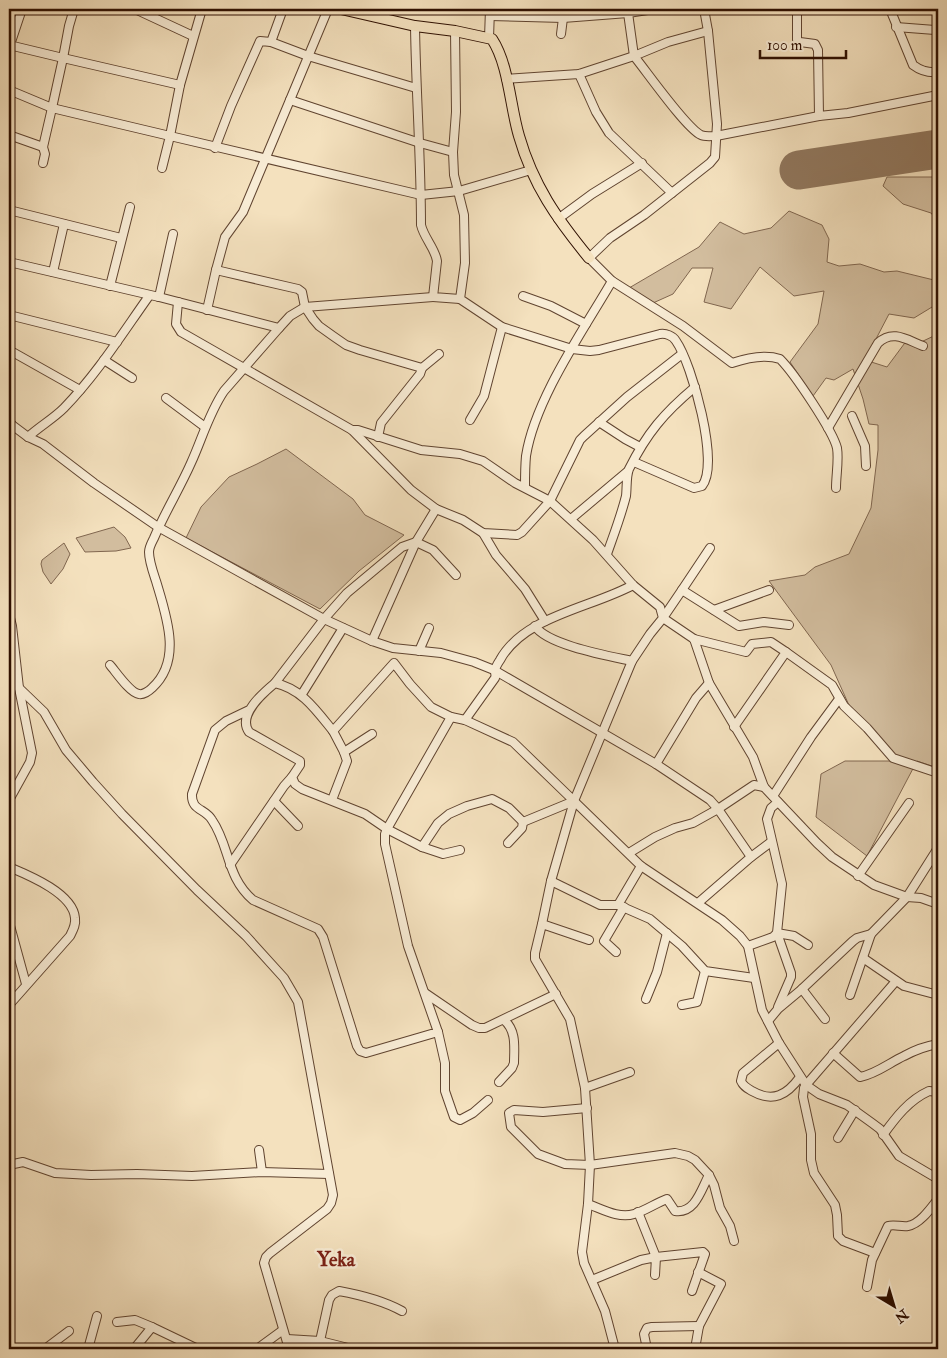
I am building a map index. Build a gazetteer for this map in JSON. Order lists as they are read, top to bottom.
{
  "districts": ["Yeka"],
  "scale_bar": "100 m",
  "north": "bottom right"
}
